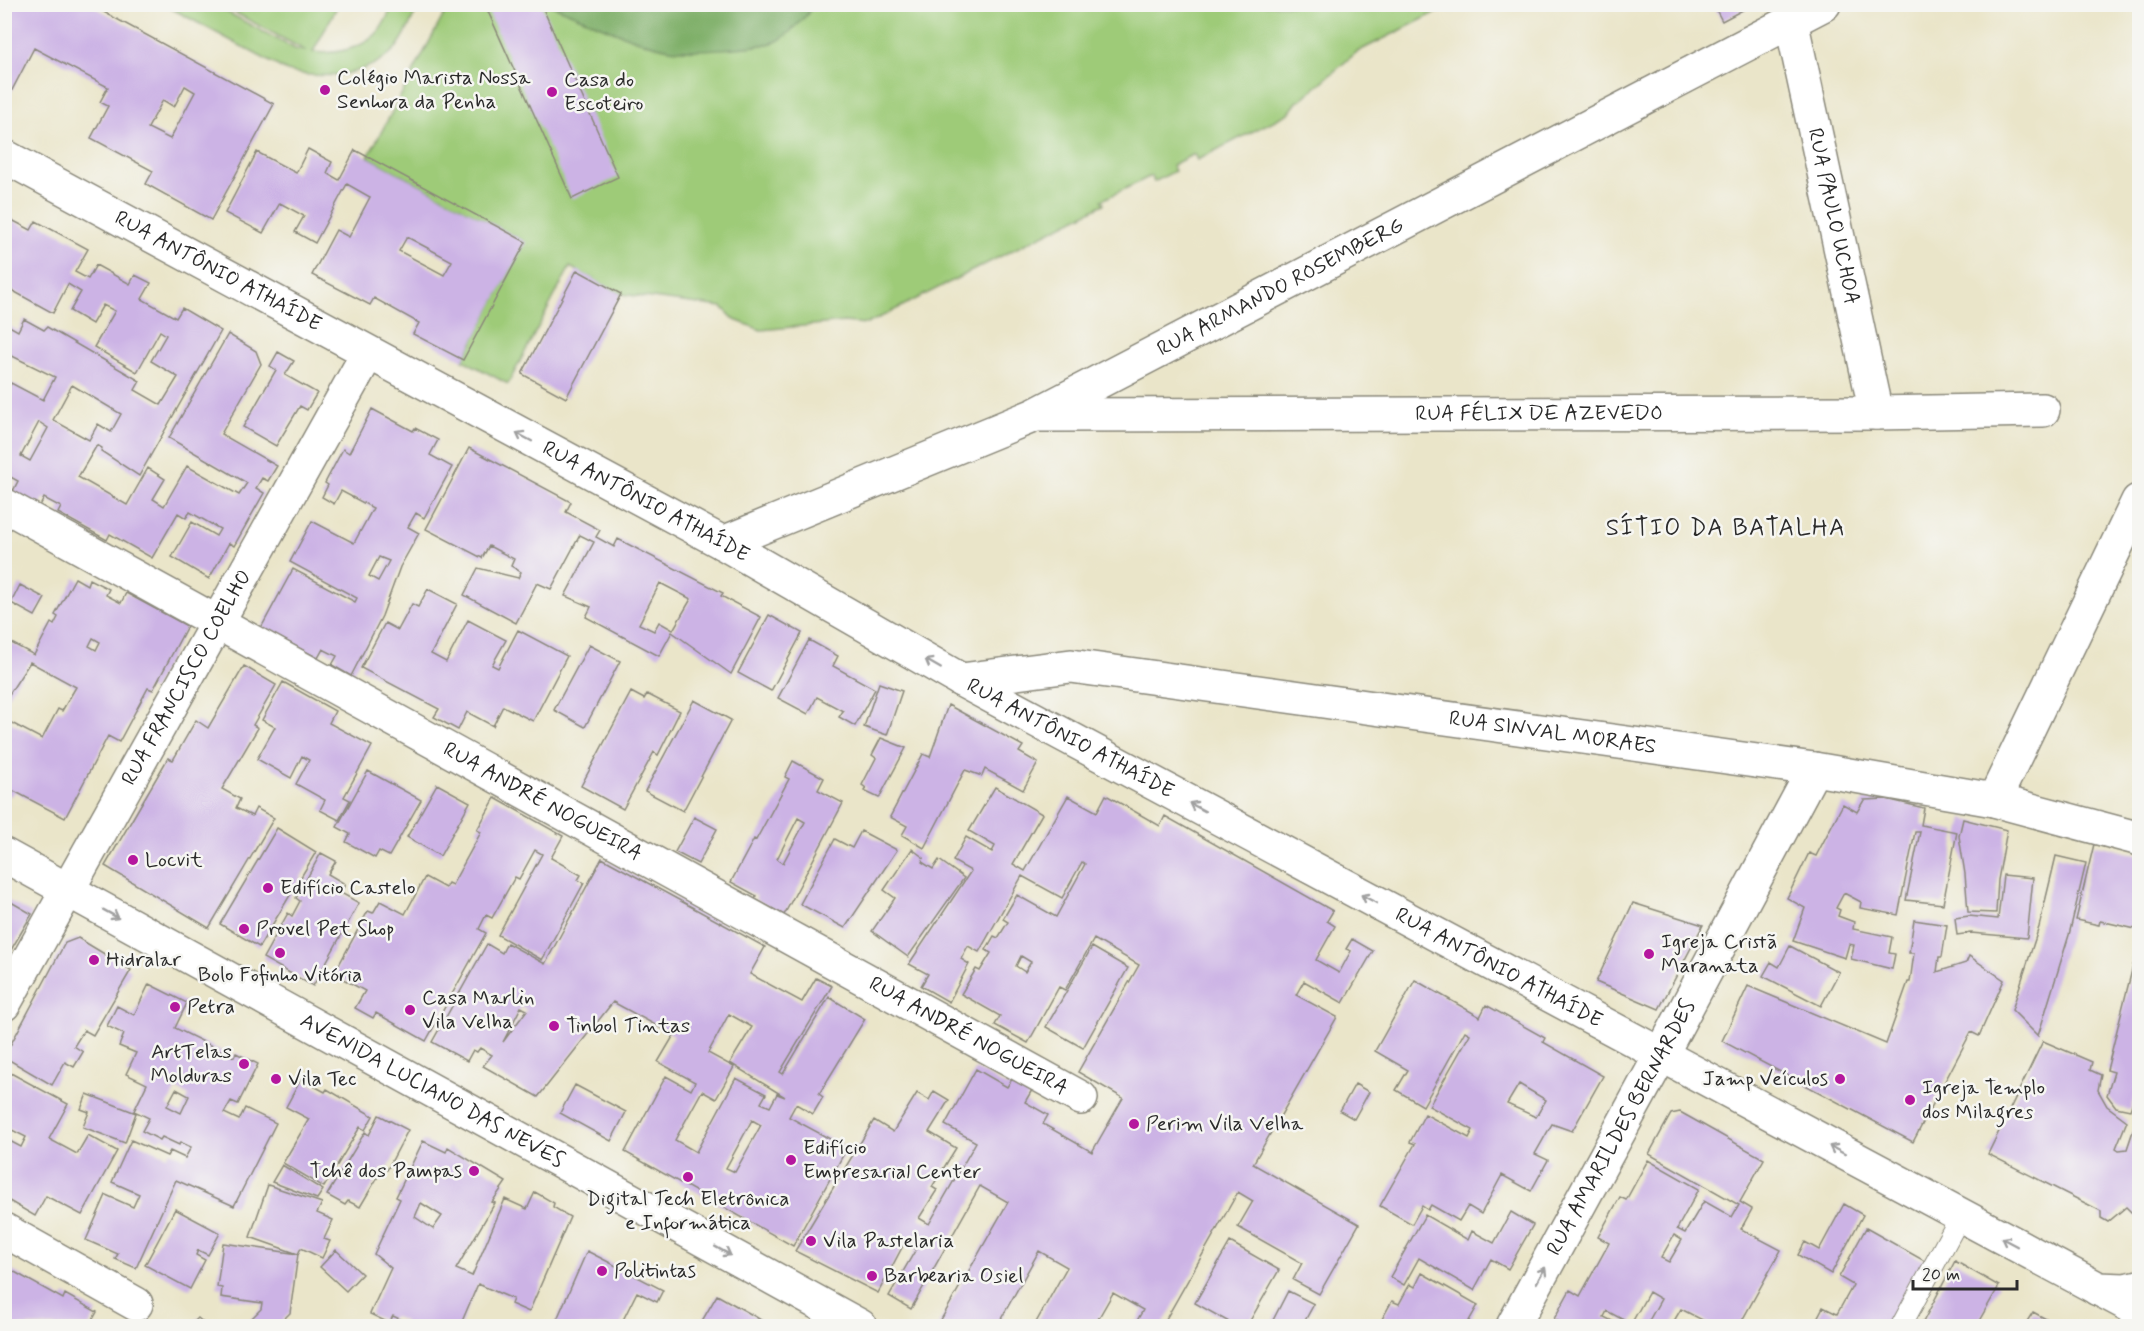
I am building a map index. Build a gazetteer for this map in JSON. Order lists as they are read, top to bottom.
{
  "streets": {
    "street": [
      "RUA PAULO UCHOA",
      "RUA ANTÔNIO ATHAÍDE",
      "RUA ARMANDO ROSEMBERG",
      "RUA FÉLIX DE AZEVEDO",
      "RUA FRANCISCO COELHO",
      "RUA SINVAL MORAES",
      "RUA ANDRÉ NOGUEIRA",
      "AVENIDA LUCIANO DAS NEVES",
      "RUA AMARILDES BERNARDES"
    ]
  },
  "crossings": [
    ["RUA PAULO UCHOA", "RUA ARMANDO ROSEMBERG"],
    ["RUA PAULO UCHOA", "RUA FÉLIX DE AZEVEDO"],
    ["RUA ANTÔNIO ATHAÍDE", "RUA ARMANDO ROSEMBERG"],
    ["RUA ANTÔNIO ATHAÍDE", "RUA FRANCISCO COELHO"],
    ["RUA ANTÔNIO ATHAÍDE", "RUA SINVAL MORAES"],
    ["RUA ANTÔNIO ATHAÍDE", "RUA AMARILDES BERNARDES"],
    ["RUA ARMANDO ROSEMBERG", "RUA FÉLIX DE AZEVEDO"],
    ["RUA FRANCISCO COELHO", "RUA ANDRÉ NOGUEIRA"],
    ["RUA FRANCISCO COELHO", "AVENIDA LUCIANO DAS NEVES"],
    ["RUA SINVAL MORAES", "RUA AMARILDES BERNARDES"]
  ],
  "one_way": ["RUA ANTÔNIO ATHAÍDE", "AVENIDA LUCIANO DAS NEVES", "RUA AMARILDES BERNARDES"],
  "districts": ["SÍTIO DA BATALHA"],
  "places": [
    "Colégio Marista Nossa Senhora da Penha",
    "Casa do Escoteiro",
    "Locvit",
    "Edifício Castelo",
    "Provel Pet Shop",
    "Bolo Fofinho Vitória",
    "Igreja Cristã Maranata",
    "Hidralar",
    "Petra",
    "Casa Marlin Vila Velha",
    "Tinbol Tintas",
    "ArtTelas Molduras",
    "Vila Tec",
    "Jamp Veículos",
    "Igreja Templo dos Milagres",
    "Perim Vila Velha",
    "Edifício Empresarial Center",
    "Tchê dos Pampas",
    "Digital Tech Eletrônica e Informática",
    "Vila Pastelaria",
    "Politintas",
    "Barbearia Osiel"
  ],
  "scale_bar": "20 m"
}
